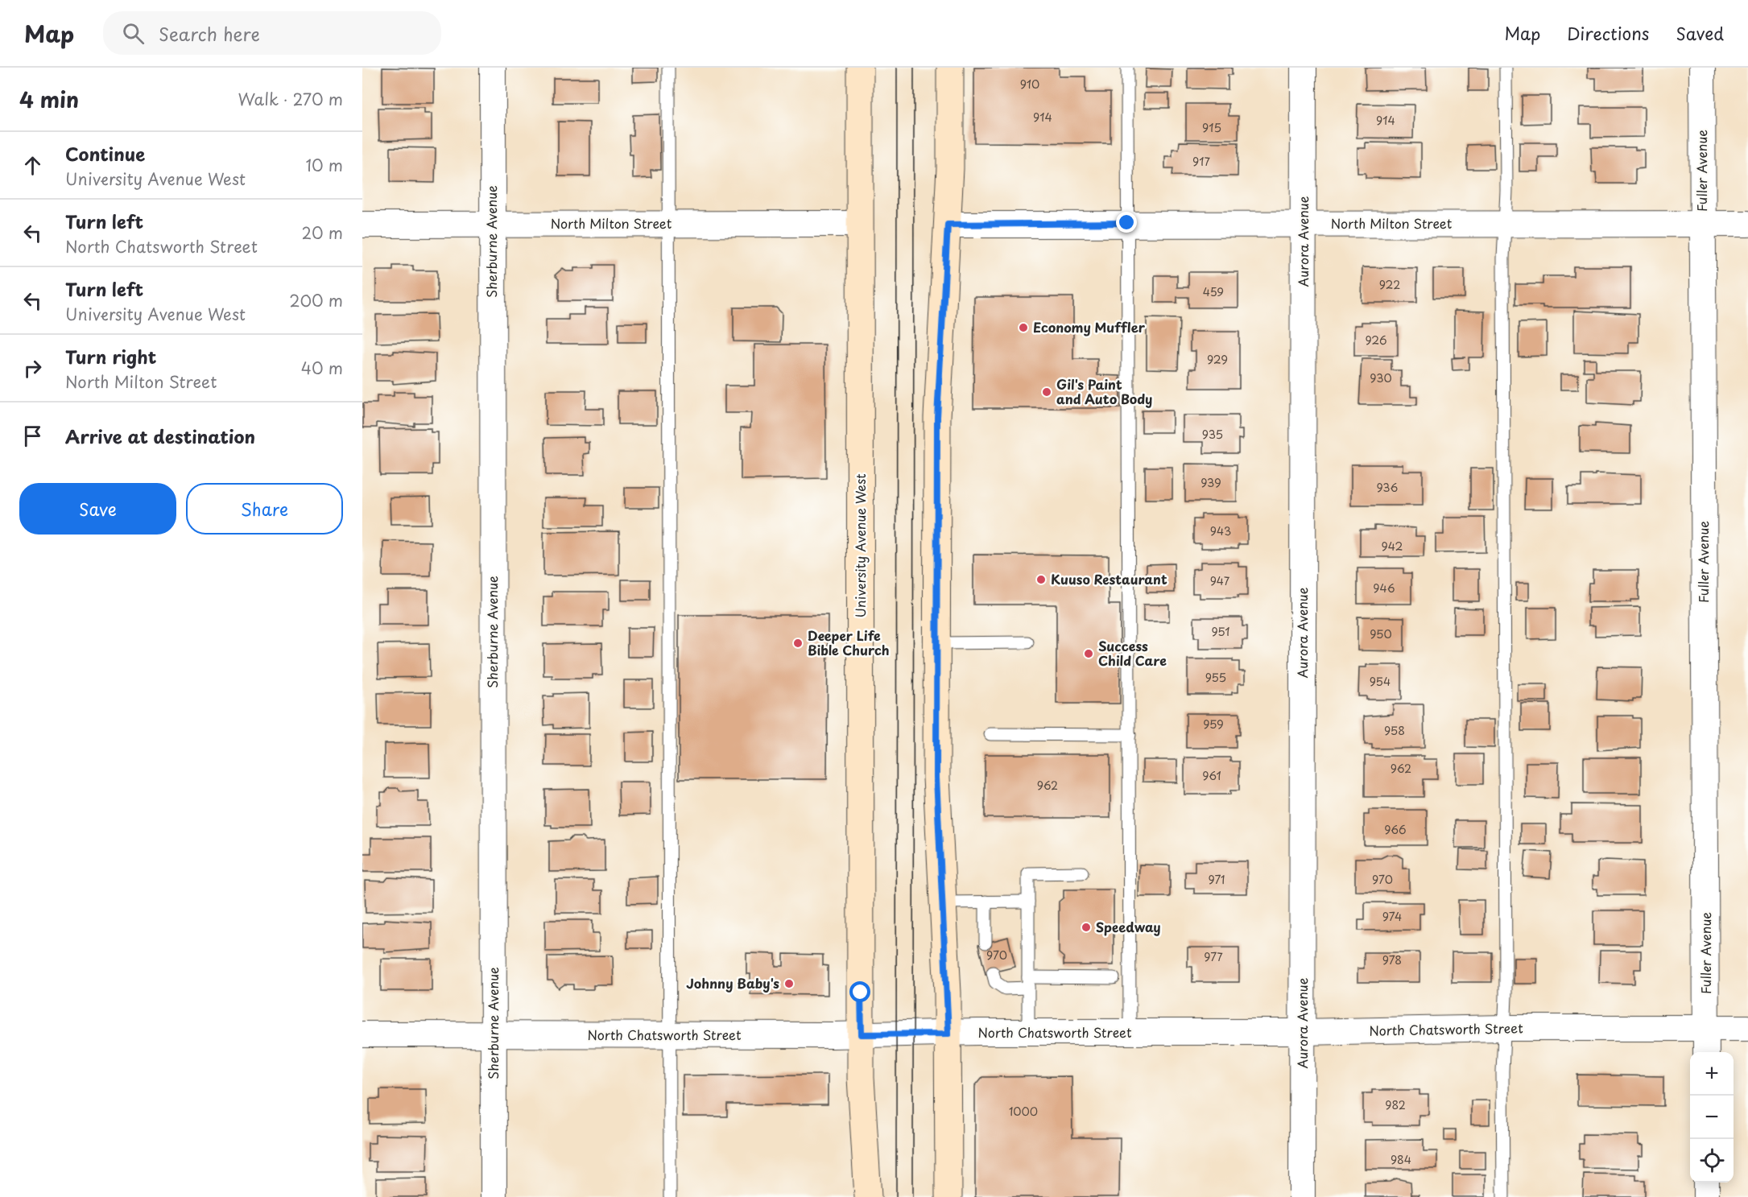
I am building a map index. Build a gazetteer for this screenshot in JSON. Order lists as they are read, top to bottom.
{
  "streets": {
    "main road": ["University Avenue West"],
    "street": [
      "Fuller Avenue",
      "North Milton Street",
      "Sherburne Avenue",
      "Aurora Avenue",
      "North Chatsworth Street"
    ]
  },
  "crossings": [
    ["Fuller Avenue", "North Milton Street"],
    ["Fuller Avenue", "North Chatsworth Street"],
    ["North Milton Street", "Sherburne Avenue"],
    ["North Milton Street", "Aurora Avenue"],
    ["North Milton Street", "University Avenue West"],
    ["Sherburne Avenue", "North Chatsworth Street"],
    ["Aurora Avenue", "North Chatsworth Street"],
    ["University Avenue West", "North Chatsworth Street"]
  ],
  "places": [
    "Economy Muffler",
    "Gil's Paint and Auto Body",
    "Kuuso Restaurant",
    "Deeper Life Bible Church",
    "Success Child Care",
    "Speedway",
    "Johnny Baby's"
  ],
  "house_numbers": [
    "910",
    "914",
    "914",
    "915",
    "917",
    "922",
    "459",
    "926",
    "929",
    "930",
    "935",
    "939",
    "936",
    "943",
    "942",
    "947",
    "946",
    "951",
    "950",
    "955",
    "954",
    "959",
    "958",
    "962",
    "961",
    "962",
    "966",
    "971",
    "970",
    "974",
    "970",
    "977",
    "978",
    "982",
    "1000",
    "984"
  ],
  "page": {
    "header": "Map",
    "search": "Search here",
    "nav": ["Map", "Directions", "Saved"],
    "heading": ["4 min", "Walk · 270 m"],
    "list": [
      ["Continue", "University Avenue West", "10 m"],
      ["Turn left", "North Chatsworth Street", "20 m"],
      ["Turn left", "University Avenue West", "200 m"],
      ["Turn right", "North Milton Street", "40 m"],
      "Arrive at destination"
    ],
    "buttons": ["Save", "Share"],
    "map_buttons": ["+", "−"]
  }
}
